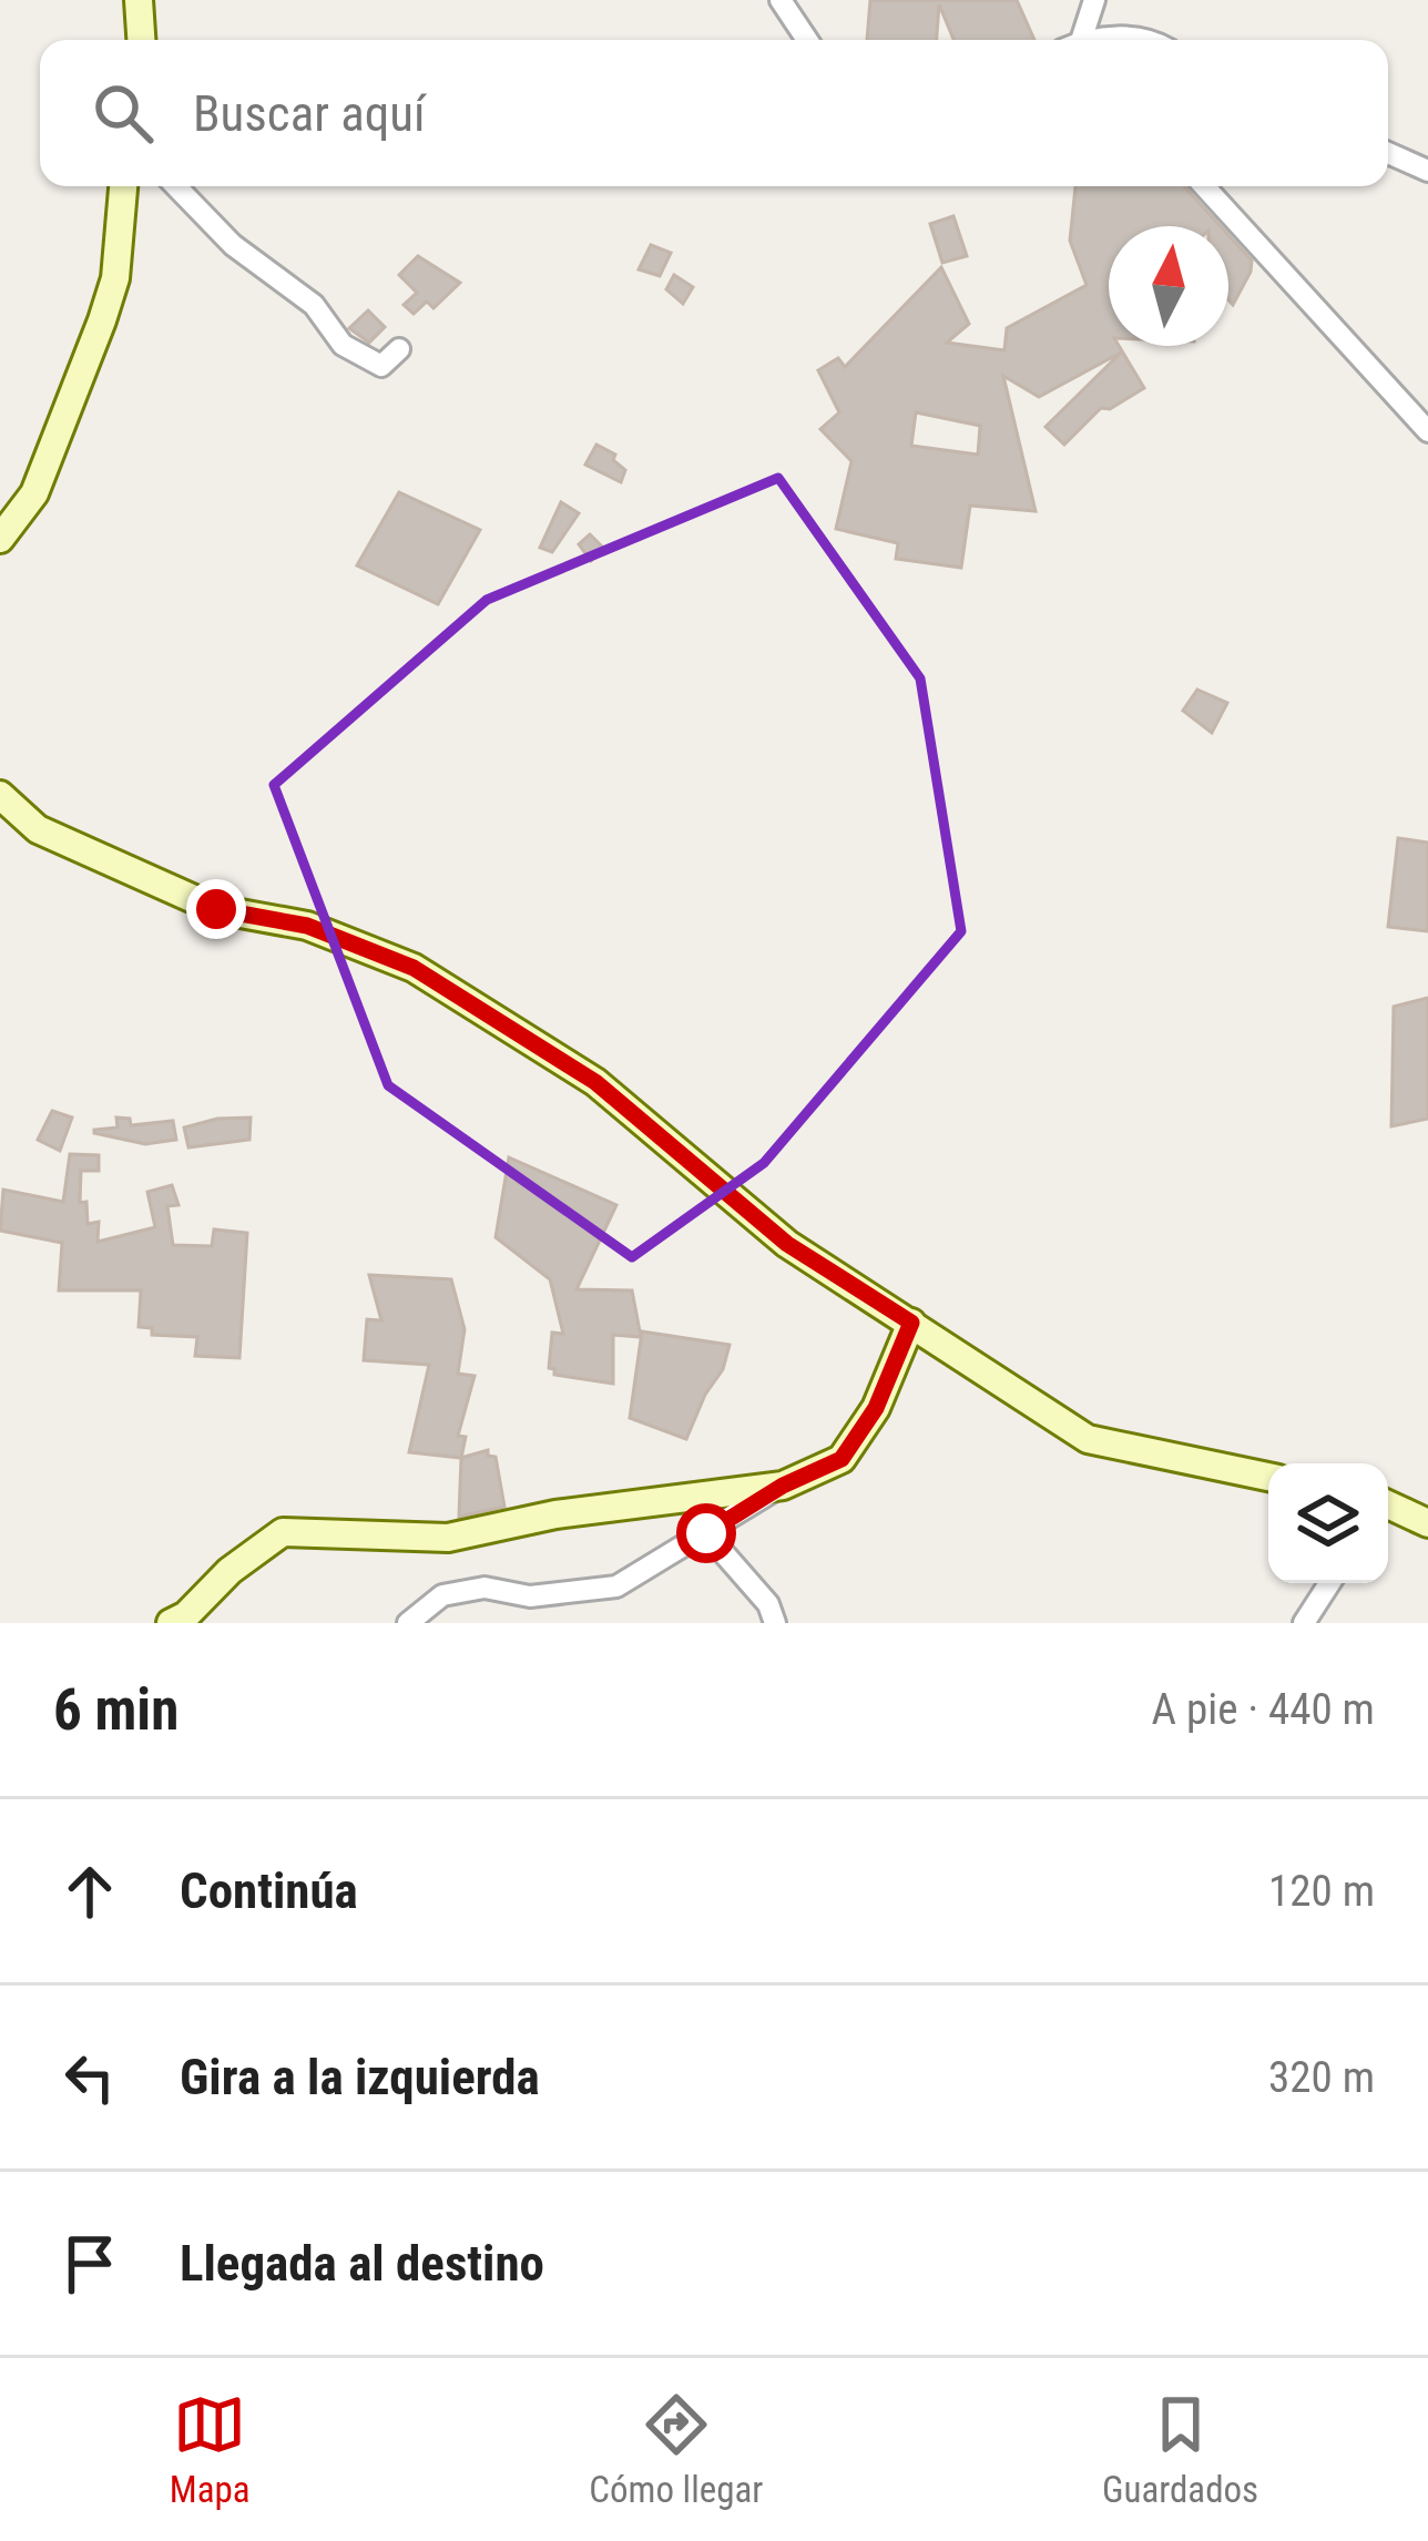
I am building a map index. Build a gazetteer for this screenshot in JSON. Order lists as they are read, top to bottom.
{
  "north": "top",
  "page": {
    "search": "Buscar aquí",
    "heading": ["6 min", "A pie · 440 m"],
    "list": [
      ["Continúa", "120 m"],
      ["Gira a la izquierda", "320 m"],
      "Llegada al destino"
    ],
    "nav": ["Mapa", "Cómo llegar", "Guardados"]
  }
}
